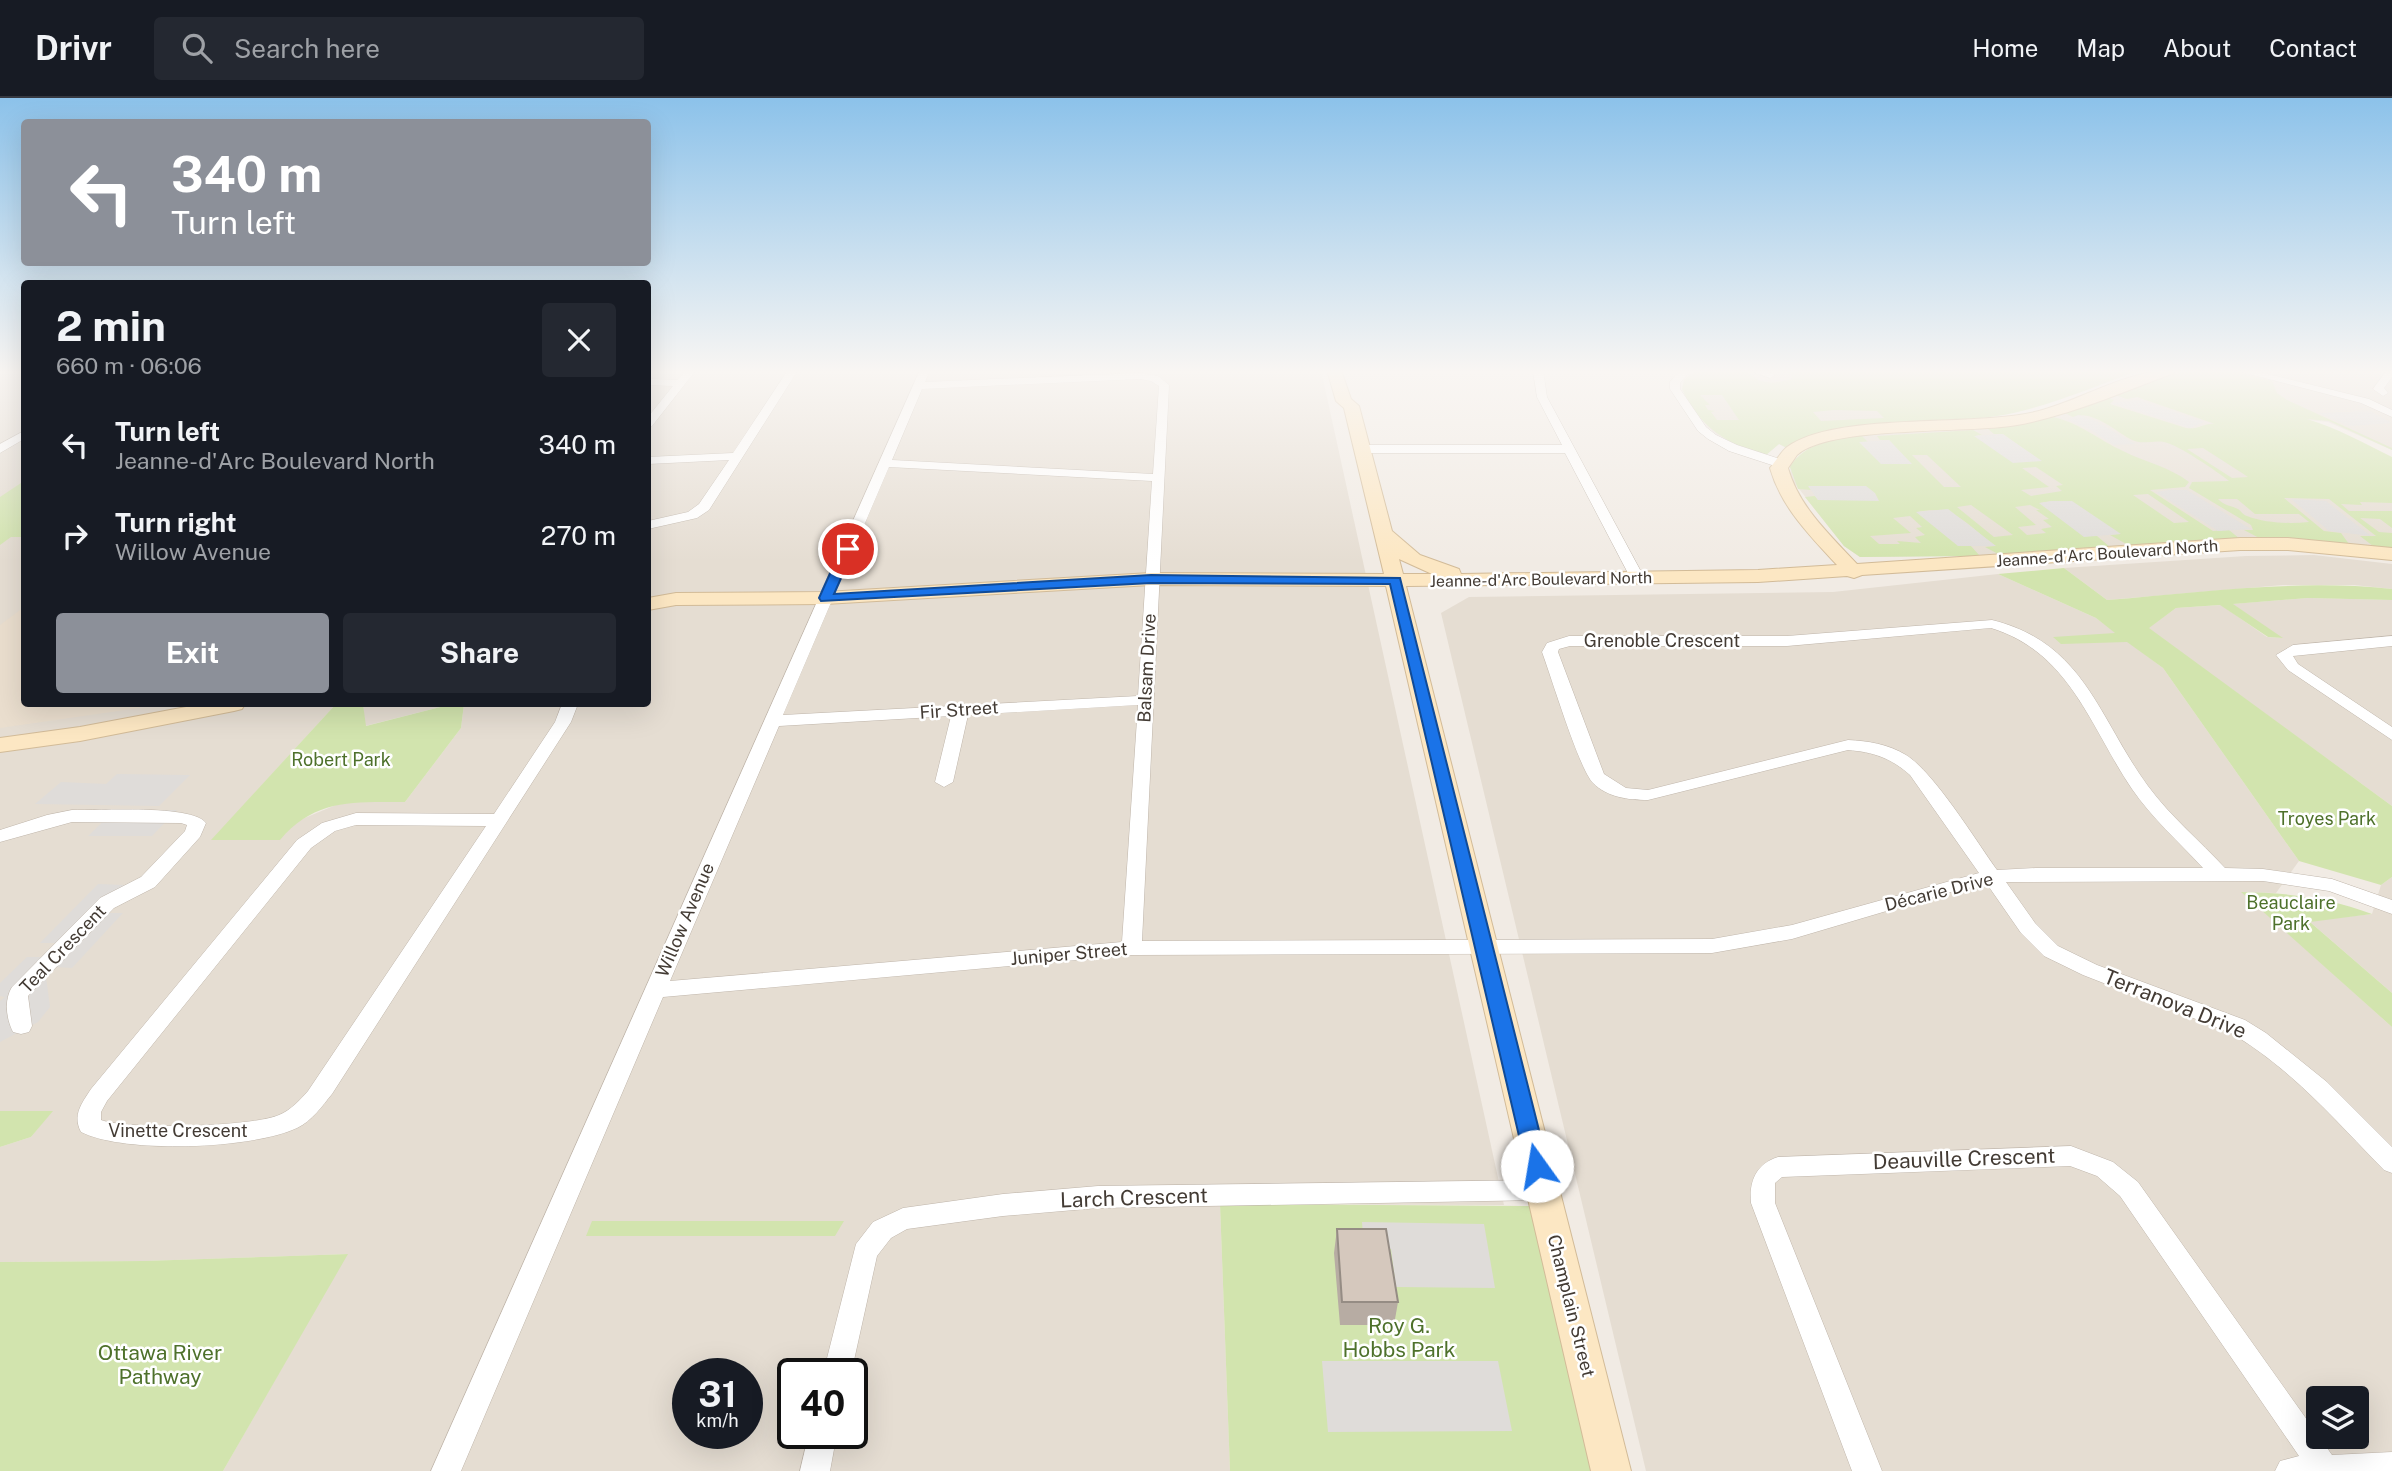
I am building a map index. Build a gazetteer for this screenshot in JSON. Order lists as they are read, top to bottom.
{
  "streets": {
    "main road": ["Jeanne-d'Arc Boulevard North", "Champlain Street"],
    "street": [
      "Grenoble Crescent",
      "Balsam Drive",
      "Fir Street",
      "Décarie Drive",
      "Willow Avenue",
      "Teal Crescent",
      "Juniper Street",
      "Terranova Drive",
      "Vinette Crescent",
      "Deauville Crescent",
      "Larch Crescent"
    ]
  },
  "crossings": [
    ["Jeanne-d'Arc Boulevard North", "Balsam Drive"],
    ["Jeanne-d'Arc Boulevard North", "Willow Avenue"],
    ["Jeanne-d'Arc Boulevard North", "Champlain Street"],
    ["Grenoble Crescent", "Décarie Drive"],
    ["Grenoble Crescent", "Terranova Drive"],
    ["Balsam Drive", "Fir Street"],
    ["Balsam Drive", "Juniper Street"],
    ["Fir Street", "Willow Avenue"],
    ["Décarie Drive", "Juniper Street"],
    ["Décarie Drive", "Terranova Drive"],
    ["Décarie Drive", "Champlain Street"],
    ["Willow Avenue", "Juniper Street"],
    ["Juniper Street", "Champlain Street"],
    ["Larch Crescent", "Champlain Street"]
  ],
  "parks": [
    "Robert Park",
    "Troyes Park",
    "Beauclaire Park",
    "Roy G. Hobbs Park",
    "Ottawa River Pathway"
  ],
  "page": {
    "header": "Drivr",
    "search": "Search here",
    "nav": [
      "Home",
      "Map",
      "About",
      "Contact"
    ],
    "turn": ["340 m", "Turn left"],
    "heading": ["2 min", "660 m · 06:06"],
    "list": [
      {
        "name": "Turn left",
        "note": "Jeanne-d'Arc Boulevard North",
        "value": "340 m"
      },
      {
        "name": "Turn right",
        "note": "Willow Avenue",
        "value": "270 m"
      }
    ],
    "buttons": ["Exit", "Share"],
    "speed": "31 km/h",
    "limit": "40"
  }
}
